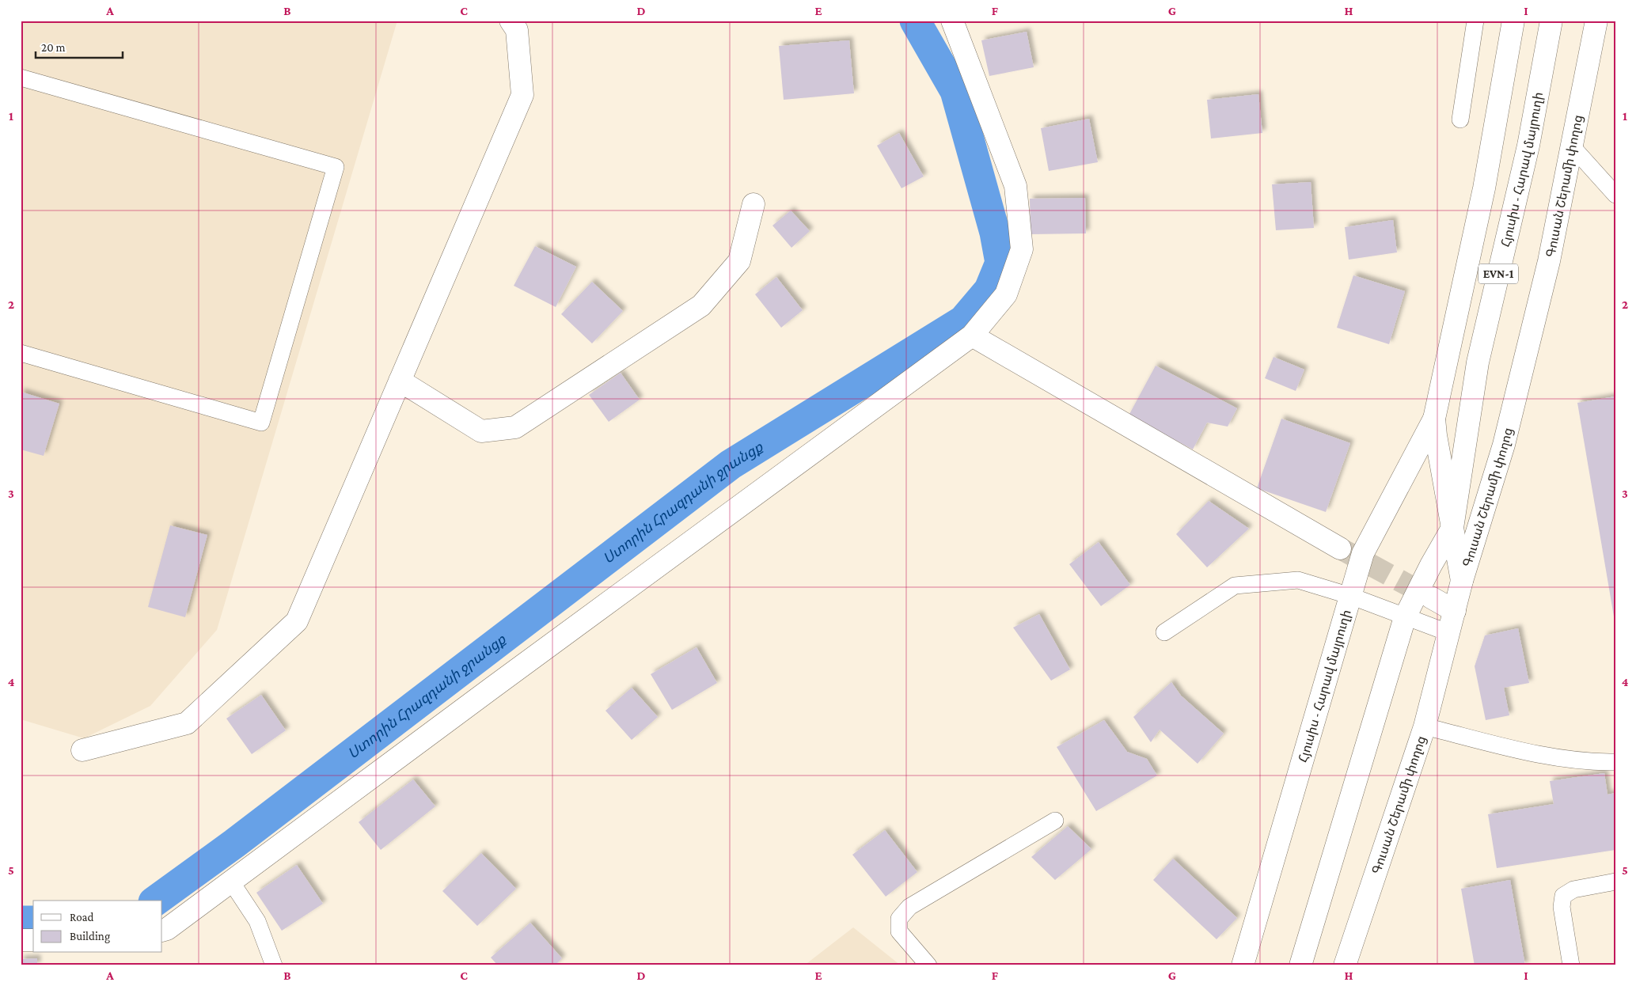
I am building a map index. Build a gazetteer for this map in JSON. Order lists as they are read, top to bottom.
{
  "streets": {
    "main road": ["Հյուսիս - Հարավ մայրուղի", "Գուսան Շերամի փողոց", "EVN-1"]
  },
  "water": ["Ստորին Հրազդանի ջրանցք"],
  "legend": ["Road", "Building"],
  "scale_bar": "20 m",
  "grid": {
    "columns": [
      "A",
      "B",
      "C",
      "D",
      "E",
      "F",
      "G",
      "H",
      "I"
    ],
    "rows": [
      "1",
      "2",
      "3",
      "4",
      "5"
    ]
  }
}
